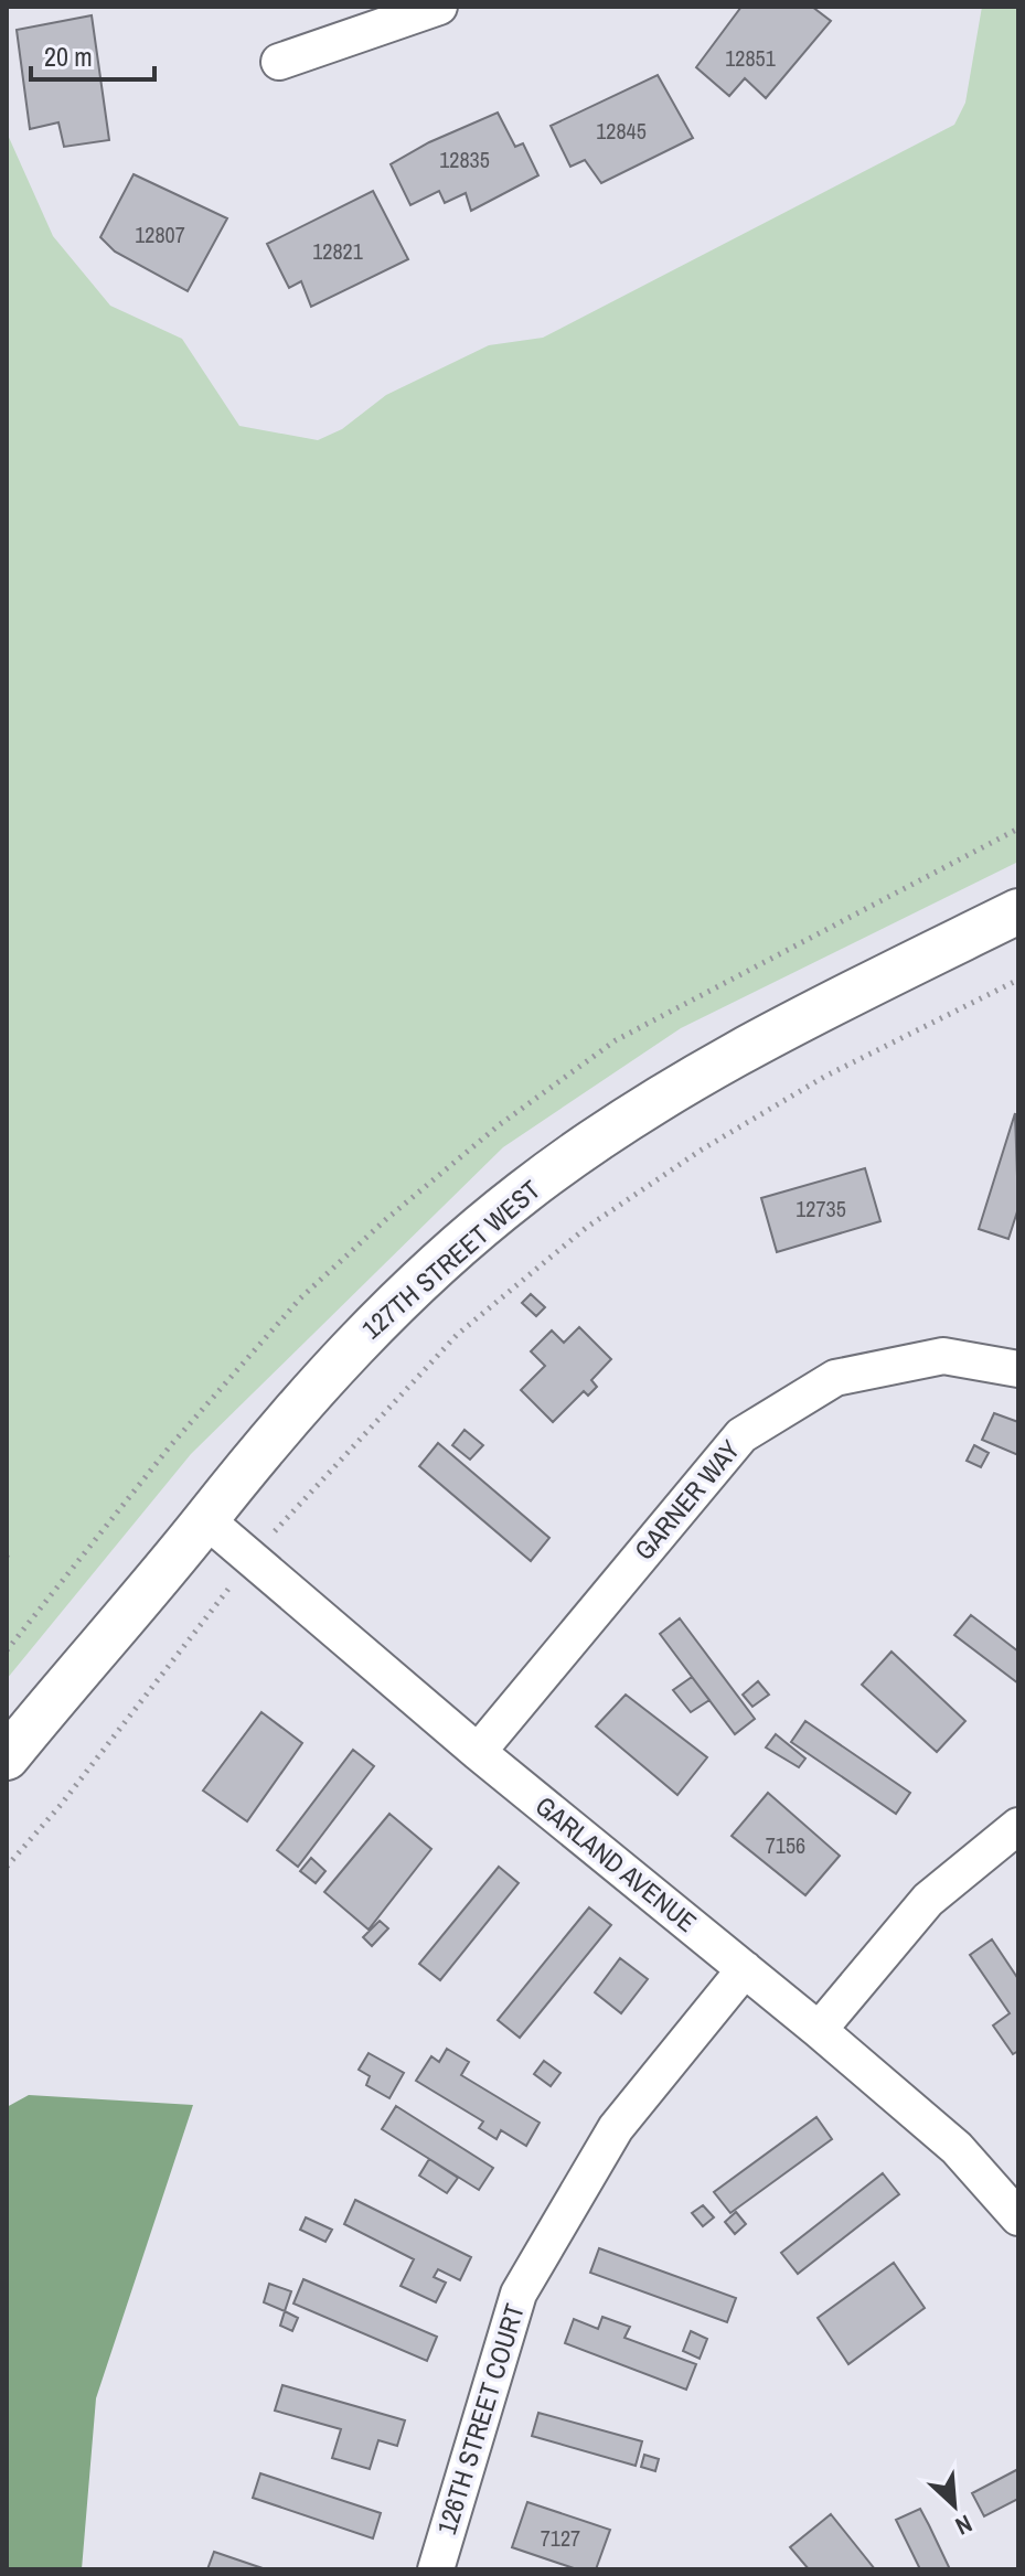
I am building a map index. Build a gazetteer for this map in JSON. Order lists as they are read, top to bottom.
{
  "streets": {
    "street": [
      "127TH STREET WEST",
      "GARNER WAY",
      "GARLAND AVENUE",
      "126TH STREET COURT"
    ]
  },
  "crossings": [
    ["127TH STREET WEST", "GARLAND AVENUE"],
    ["GARNER WAY", "GARLAND AVENUE"],
    ["GARLAND AVENUE", "126TH STREET COURT"]
  ],
  "house_numbers": [
    "12851",
    "12845",
    "12835",
    "12807",
    "12821",
    "12735",
    "7156",
    "7127"
  ],
  "scale_bar": "20 m",
  "north": "bottom right"
}
